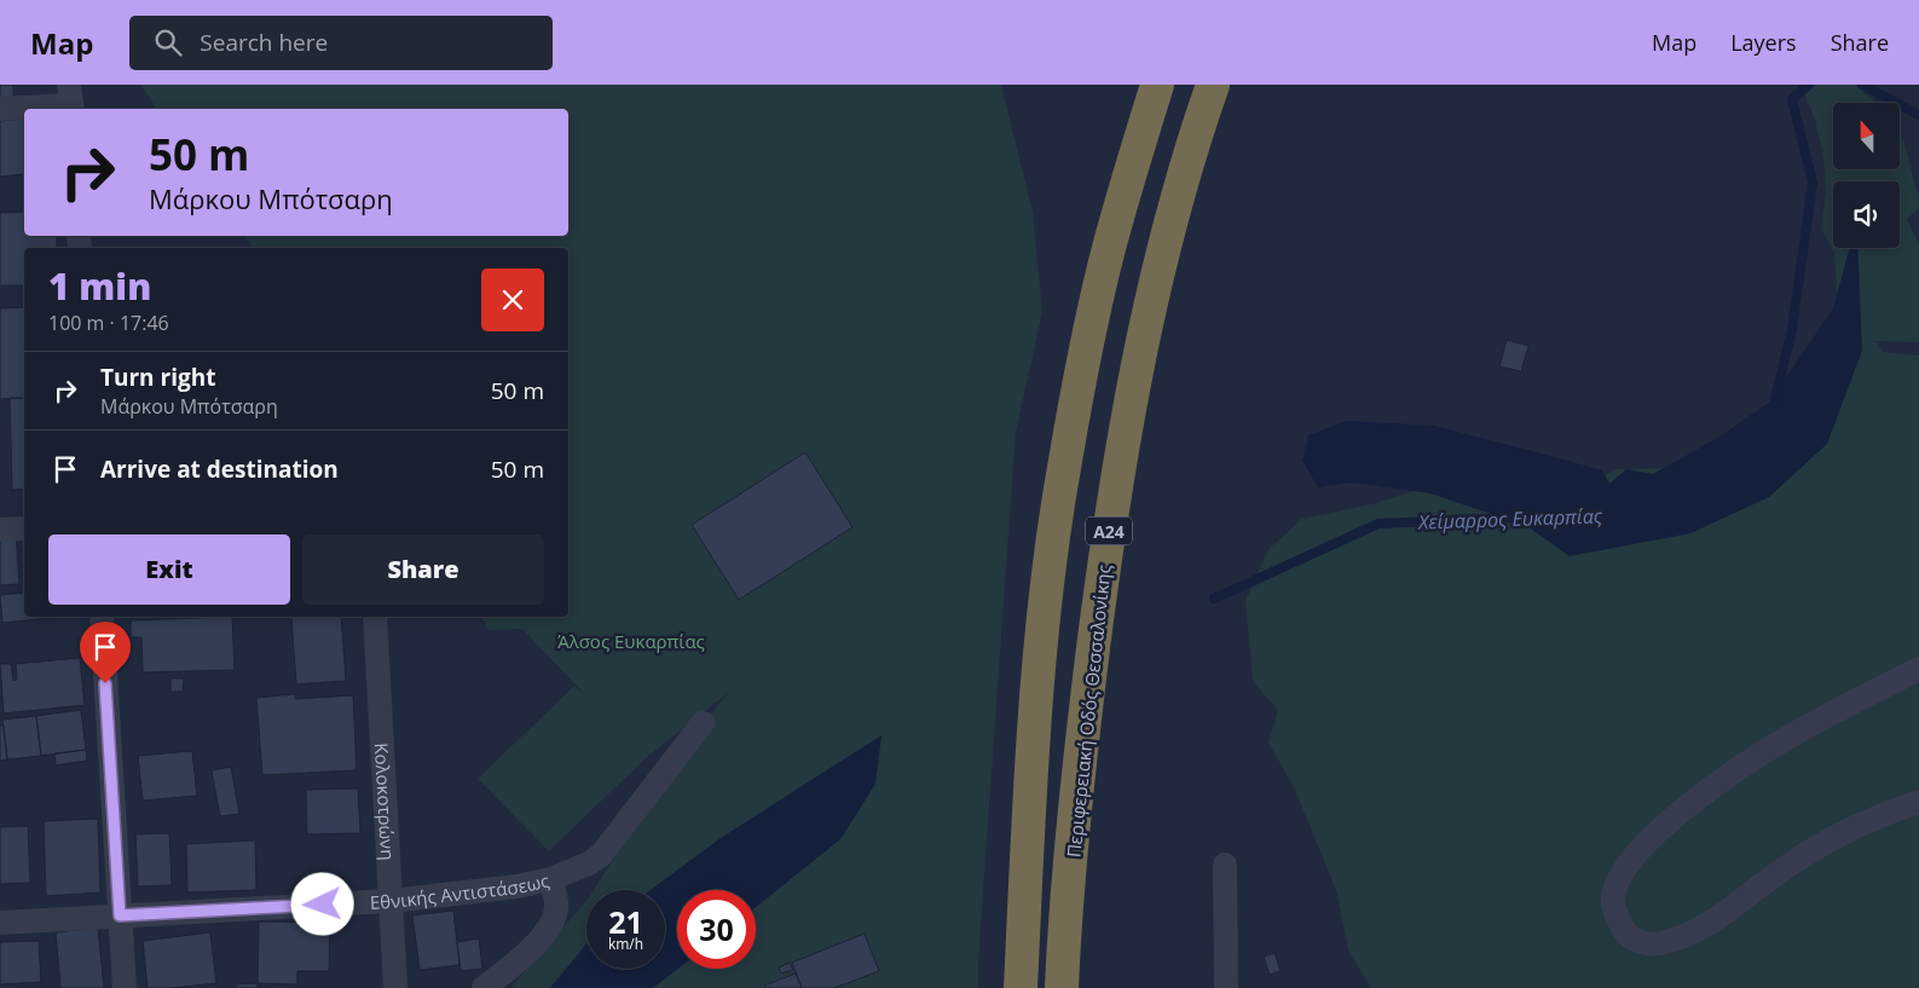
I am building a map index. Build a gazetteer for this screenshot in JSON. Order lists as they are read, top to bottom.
{
  "streets": {
    "highway": ["Α24", "Περιφερειακή Οδός Θεσσαλονίκης"],
    "street": ["Κολοκοτρώνη", "Εθνικής Αντιστάσεως"]
  },
  "crossings": [
    ["Κολοκοτρώνη", "Εθνικής Αντιστάσεως"]
  ],
  "water": ["Χείμαρρος Ευκαρπίας"],
  "parks": ["Άλσος Ευκαρπίας"],
  "north": "top",
  "page": {
    "header": "Map",
    "search": "Search here",
    "nav": ["Map", "Layers", "Share"],
    "turn": ["50 m", "Μάρκου Μπότσαρη"],
    "heading": ["1 min", "100 m · 17:46"],
    "list": [
      {
        "name": "Turn right",
        "note": "Μάρκου Μπότσαρη",
        "value": "50 m"
      },
      {
        "name": "Arrive at destination",
        "value": "50 m"
      }
    ],
    "buttons": ["Exit", "Share"],
    "speed": "21 km/h",
    "limit": "30"
  }
}
